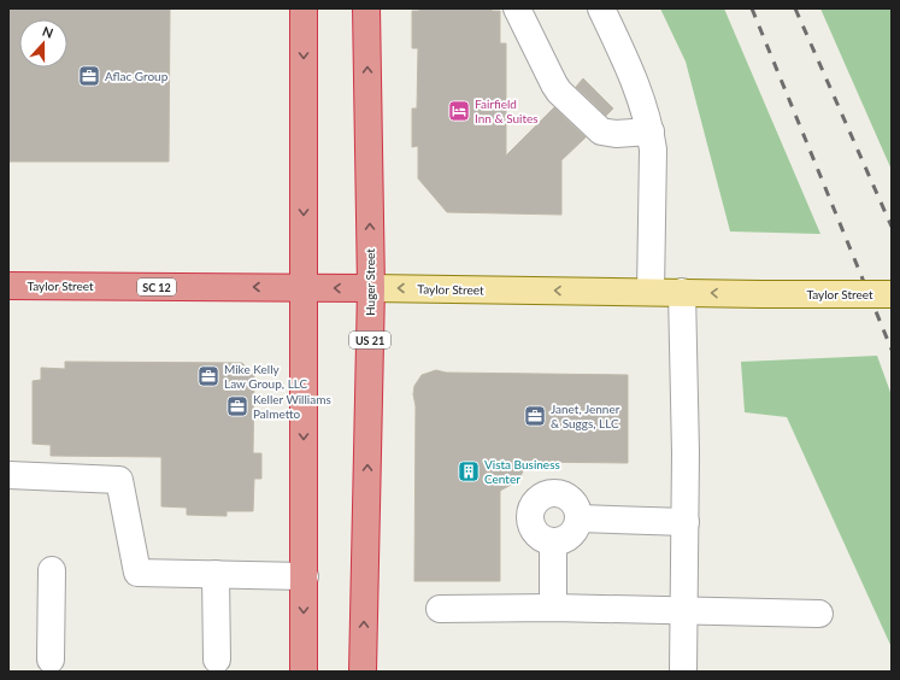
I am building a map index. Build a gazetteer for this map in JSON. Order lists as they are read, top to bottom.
{
  "streets": {
    "highway": [
      "Huger Street",
      "Taylor Street",
      "SC 12",
      "US 21"
    ]
  },
  "crossings": [
    ["Huger Street", "Taylor Street"]
  ],
  "one_way": ["Taylor Street"],
  "places": {
    "office": [
      "Aflac Group",
      "Mike Kelly Law Group, LLC",
      "Keller Williams Palmetto",
      "Janet, Jenner & Suggs, LLC"
    ],
    "hotel": ["Fairfield Inn & Suites"],
    "building": ["Vista Business Center"]
  },
  "north": "top"
}
